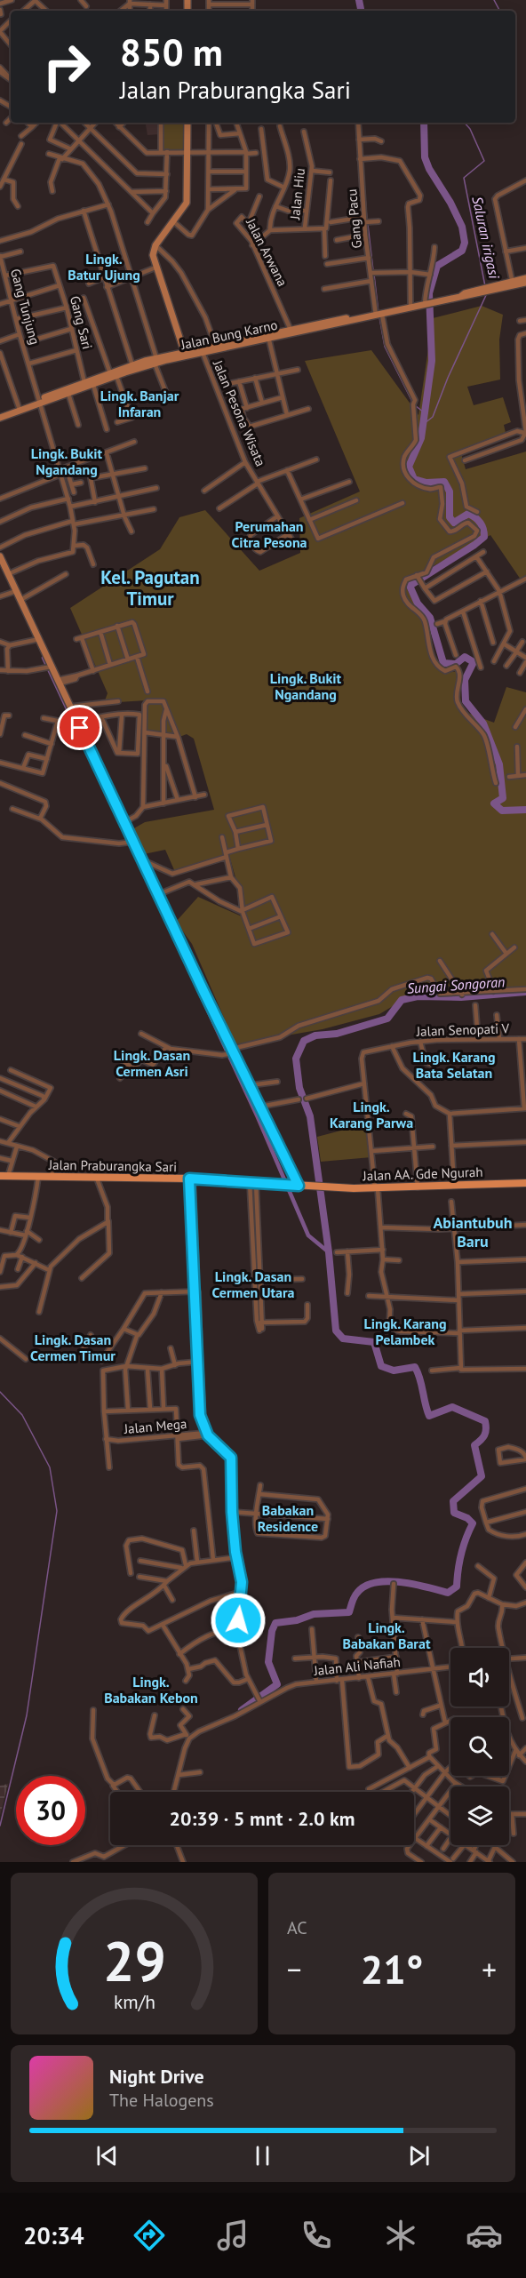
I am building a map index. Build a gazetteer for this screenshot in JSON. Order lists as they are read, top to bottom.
{
  "streets": {
    "main road": ["Jalan Praburangka Sari", "Jalan AA. Gde Ngurah"],
    "street": [
      "Jalan Hiu",
      "Gang Pacu",
      "Jalan Arwana",
      "Gang Tunjung",
      "Gang Sari",
      "Jalan Bung Karno",
      "Jalan Pesona Wisata",
      "Jalan Senopati V",
      "Jalan Mega",
      "Jalan Ali Nafiah"
    ]
  },
  "crossings": [
    ["Gang Pacu", "Jalan Bung Karno"],
    ["Jalan Arwana", "Jalan Bung Karno"],
    ["Gang Tunjung", "Gang Sari"],
    ["Jalan Bung Karno", "Jalan Pesona Wisata"],
    ["Jalan Praburangka Sari", "Jalan AA. Gde Ngurah"]
  ],
  "districts": [
    "Lingk. Batur Ujung",
    "Lingk. Banjar Infaran",
    "Lingk. Bukit Ngandang",
    "Perumahan Citra Pesona",
    "Kel. Pagutan Timur",
    "Lingk. Bukit Ngandang",
    "Lingk. Dasan Cermen Asri",
    "Lingk. Karang Bata Selatan",
    "Lingk. Karang Parwa",
    "Abiantubuh Baru",
    "Lingk. Dasan Cermen Utara",
    "Lingk. Karang Pelambek",
    "Lingk. Dasan Cermen Timur",
    "Babakan Residence",
    "Lingk. Babakan Barat",
    "Lingk. Babakan Kebon"
  ],
  "water": ["Saluran irigasi", "Sungai Songoran"],
  "page": {
    "turn": ["850 m", "Jalan Praburangka Sari"],
    "limit": "30",
    "trip": "20:39 · 5 mnt · 2.0 km",
    "tile": "AC",
    "heat": ["−", "21°", "+"],
    "song": ["Night Drive", "The Halogens"],
    "tabs": "20:34",
    "gauge": ["29", "km/h"]
  }
}
